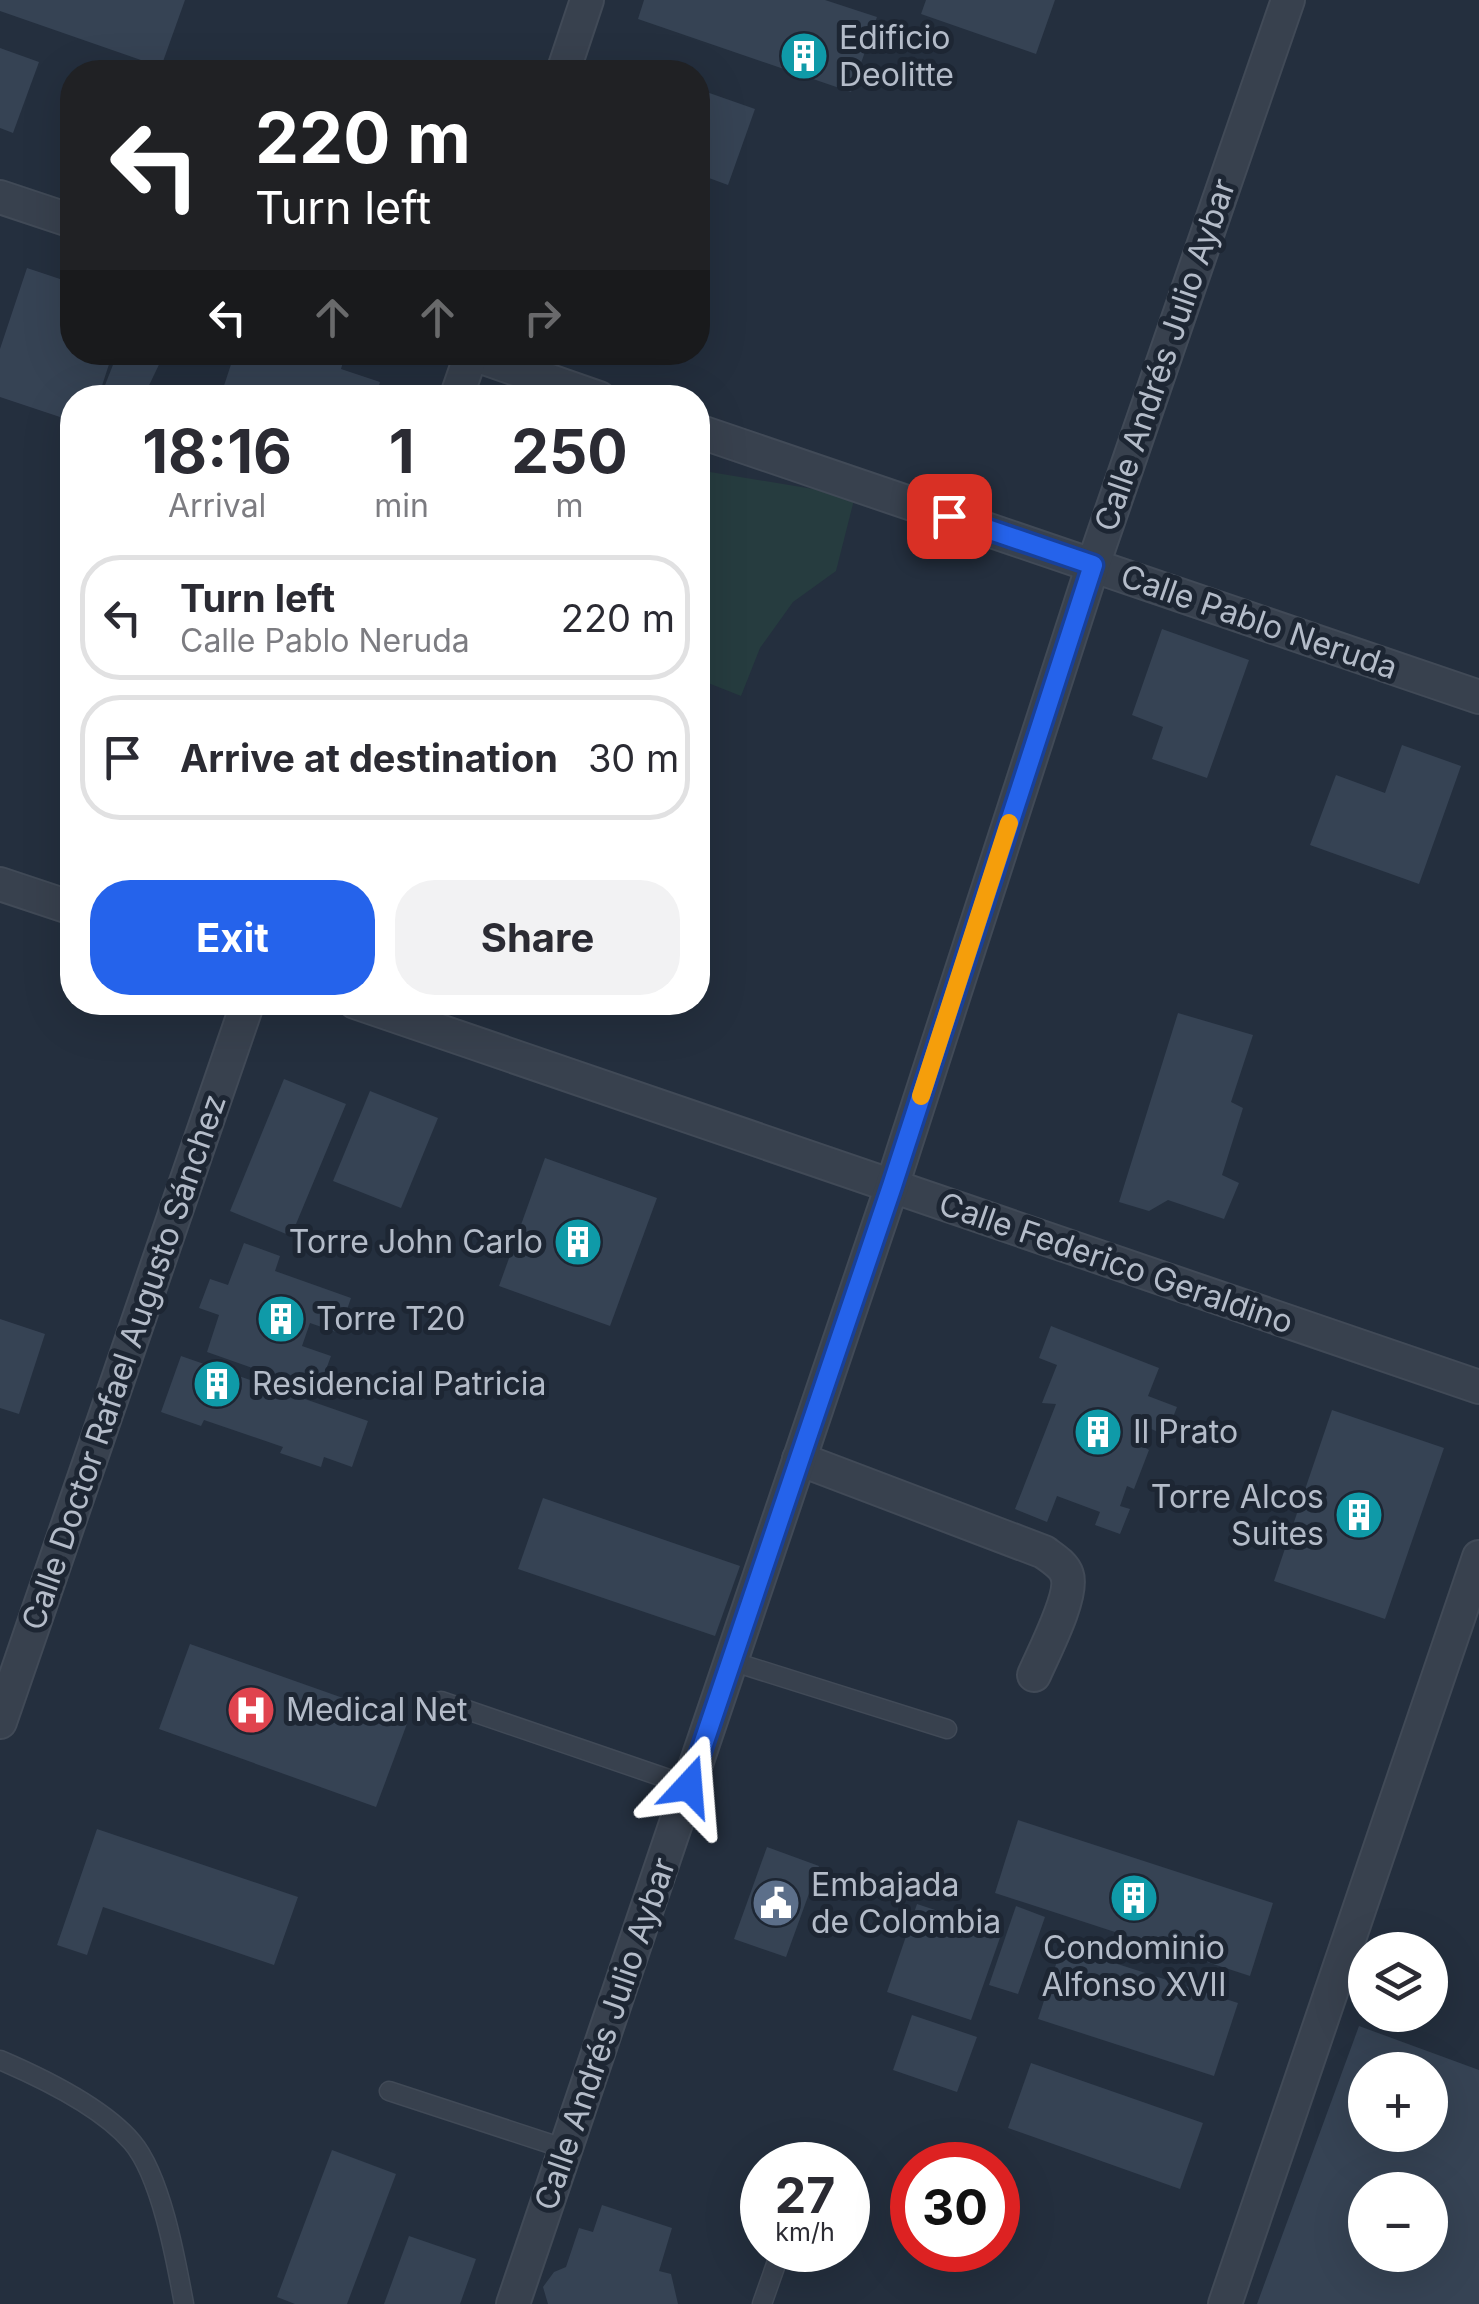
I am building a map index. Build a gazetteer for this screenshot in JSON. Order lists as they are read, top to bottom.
{
  "streets": {
    "street": [
      "Calle Andrés Julio Aybar",
      "Calle Pablo Neruda",
      "Calle Federico Geraldino",
      "Calle Doctor Rafael Augusto Sánchez"
    ]
  },
  "crossings": [
    ["Calle Andrés Julio Aybar", "Calle Pablo Neruda"],
    ["Calle Andrés Julio Aybar", "Calle Federico Geraldino"]
  ],
  "places": {
    "building": [
      "Edificio Deolitte",
      "Torre John Carlo",
      "Torre T20",
      "Residencial Patricia",
      "Il Prato",
      "Torre Alcos Suites",
      "Condominio Alfonso XVII"
    ],
    "hospital": ["Medical Net"],
    "public building": ["Embajada de Colombia"]
  },
  "page": {
    "turn": ["220 m", "Turn left"],
    "eta": [
      "18:16",
      "Arrival",
      "1",
      "min",
      "250",
      "m"
    ],
    "list": [
      {
        "name": "Turn left",
        "note": "Calle Pablo Neruda",
        "value": "220 m"
      },
      {
        "name": "Arrive at destination",
        "value": "30 m"
      }
    ],
    "buttons": ["Exit", "Share"],
    "map_buttons": ["+", "−"],
    "speed": "27 km/h",
    "limit": "30"
  }
}
